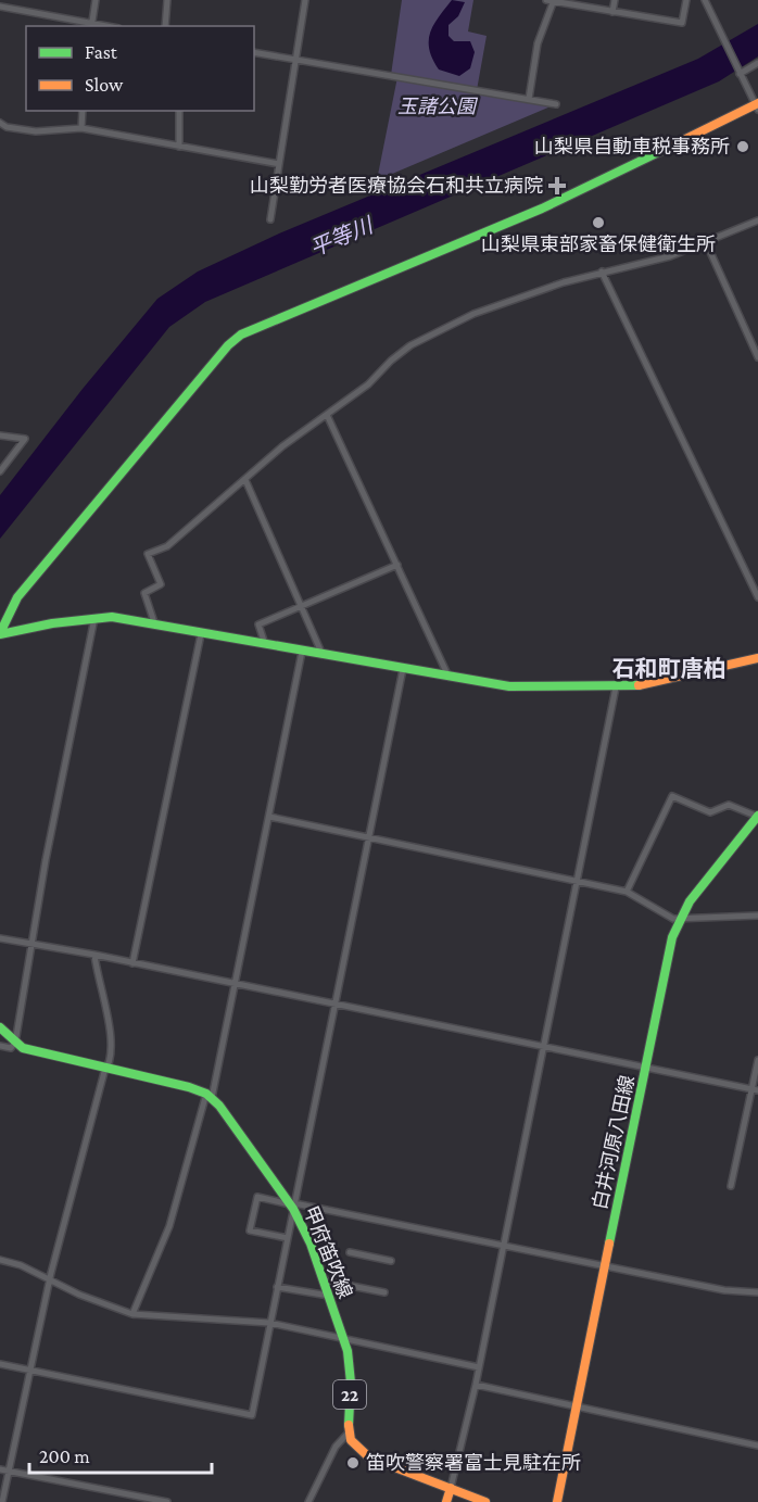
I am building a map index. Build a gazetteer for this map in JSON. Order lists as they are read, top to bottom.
{
  "streets": {
    "street": ["白井河原八田線", "甲府笛吹線", "22"]
  },
  "crossings": [
    ["甲府笛吹線", "22"]
  ],
  "districts": ["石和町唐柏"],
  "water": ["平等川"],
  "parks": ["玉諸公園"],
  "places": {
    "other": ["山梨県自動車税事務所", "山梨県東部家畜保健衛生所", "笛吹警察署富士見駐在所"],
    "health": ["山梨勤労者医療協会石和共立病院"]
  },
  "legend": ["Fast", "Slow"],
  "scale_bar": "200 m"
}
